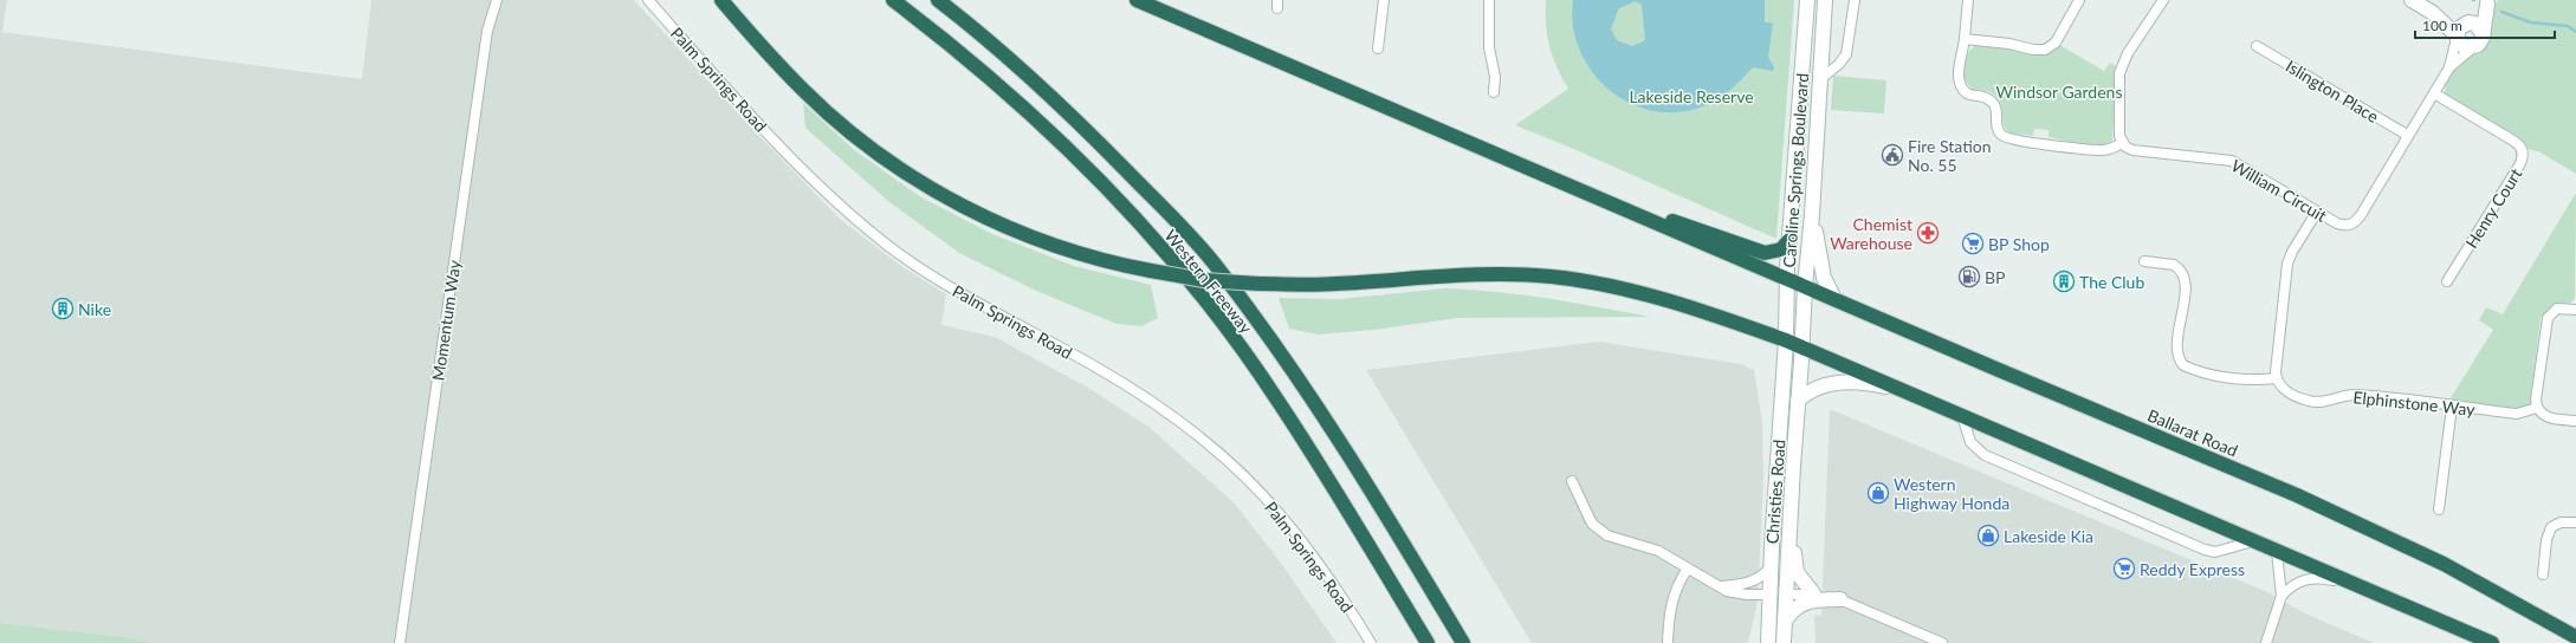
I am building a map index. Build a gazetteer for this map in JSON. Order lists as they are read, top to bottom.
{
  "streets": {
    "highway": ["Western Freeway", "Ballarat Road"],
    "main road": ["Caroline Springs Boulevard", "Christies Road"],
    "street": [
      "Palm Springs Road",
      "Islington Place",
      "William Circuit",
      "Henry Court",
      "Momentum Way",
      "Elphinstone Way"
    ]
  },
  "crossings": [
    ["Islington Place", "William Circuit"],
    ["Caroline Springs Boulevard", "Ballarat Road"],
    ["Caroline Springs Boulevard", "Christies Road"],
    ["William Circuit", "Henry Court"]
  ],
  "parks": ["Windsor Gardens", "Lakeside Reserve"],
  "places": {
    "public building": ["Fire Station No. 55"],
    "pharmacy": ["Chemist Warehouse"],
    "supermarket": ["BP Shop", "Reddy Express"],
    "fuel station": ["BP"],
    "building": ["The Club", "Nike"],
    "shop": ["Western Highway Honda", "Lakeside Kia"]
  },
  "scale_bar": "100 m"
}
